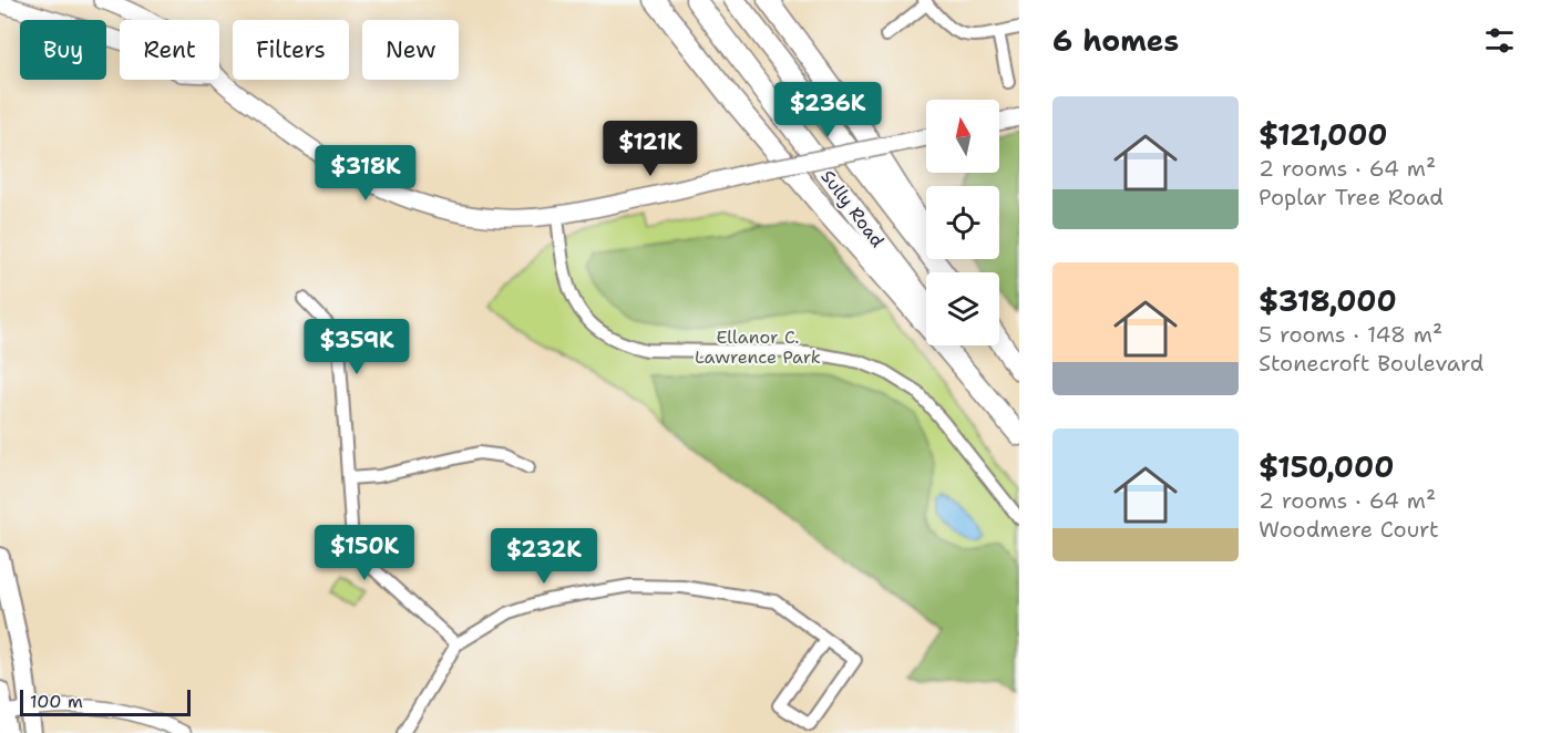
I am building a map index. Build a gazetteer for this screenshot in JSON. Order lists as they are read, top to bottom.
{
  "streets": {
    "highway": ["Sully Road"]
  },
  "parks": ["Ellanor C. Lawrence Park"],
  "scale_bar": "100 m",
  "north": "top",
  "page": {
    "heading": "6 homes",
    "chip": [
      "Buy",
      "Rent",
      "Filters",
      "New"
    ],
    "list": [
      {
        "name": "$121,000",
        "note": "2 rooms · 64 m² · Poplar Tree Road"
      },
      {
        "name": "$318,000",
        "note": "5 rooms · 148 m² · Stonecroft Boulevard"
      },
      {
        "name": "$150,000",
        "note": "2 rooms · 64 m² · Woodmere Court"
      }
    ],
    "price": [
      "$236K",
      "$121K",
      "$318K",
      "$359K",
      "$150K",
      "$232K"
    ],
    "scale": "100 m"
  }
}
